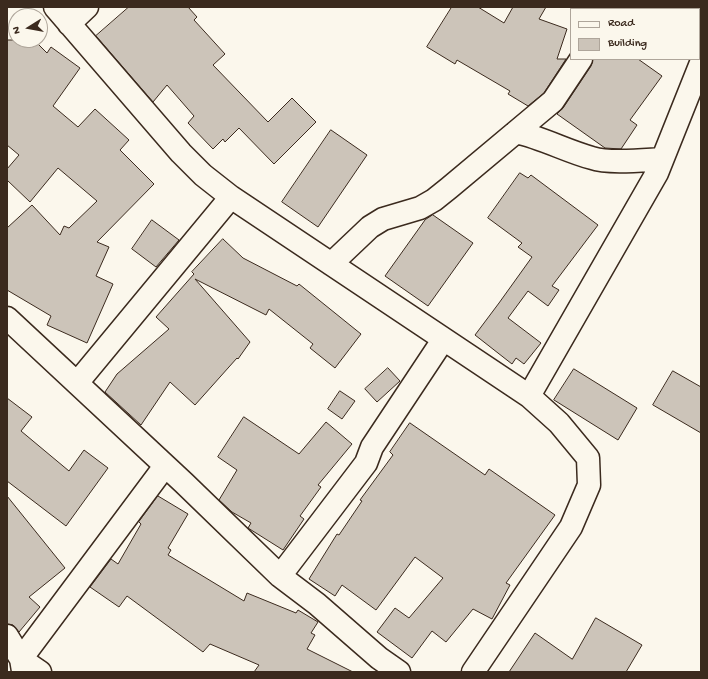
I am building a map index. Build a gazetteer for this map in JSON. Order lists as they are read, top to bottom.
{
  "legend": ["Road", "Building"],
  "north": "left"
}
